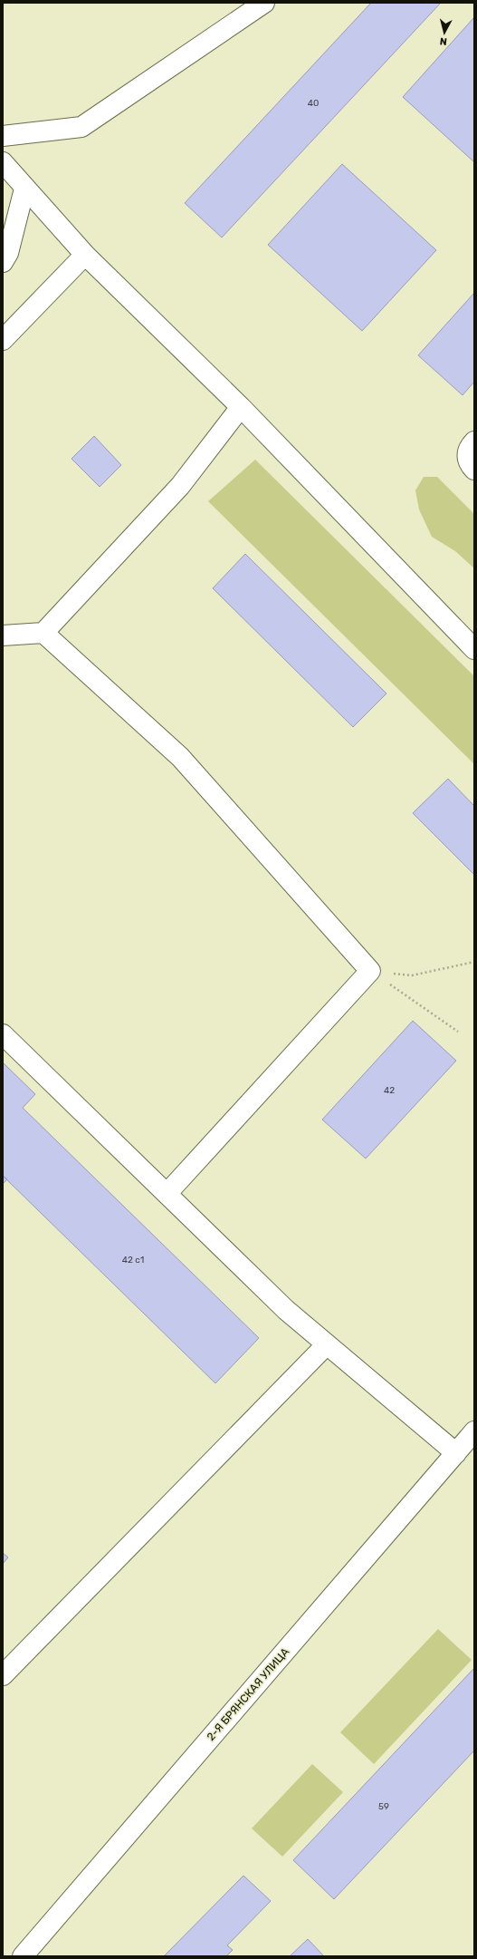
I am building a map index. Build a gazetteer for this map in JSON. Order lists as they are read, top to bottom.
{
  "streets": {
    "street": ["2-Я БРЯНСКАЯ УЛИЦА"]
  },
  "house_numbers": [
    "40",
    "42",
    "42 с1",
    "59"
  ],
  "north": "bottom"
}
